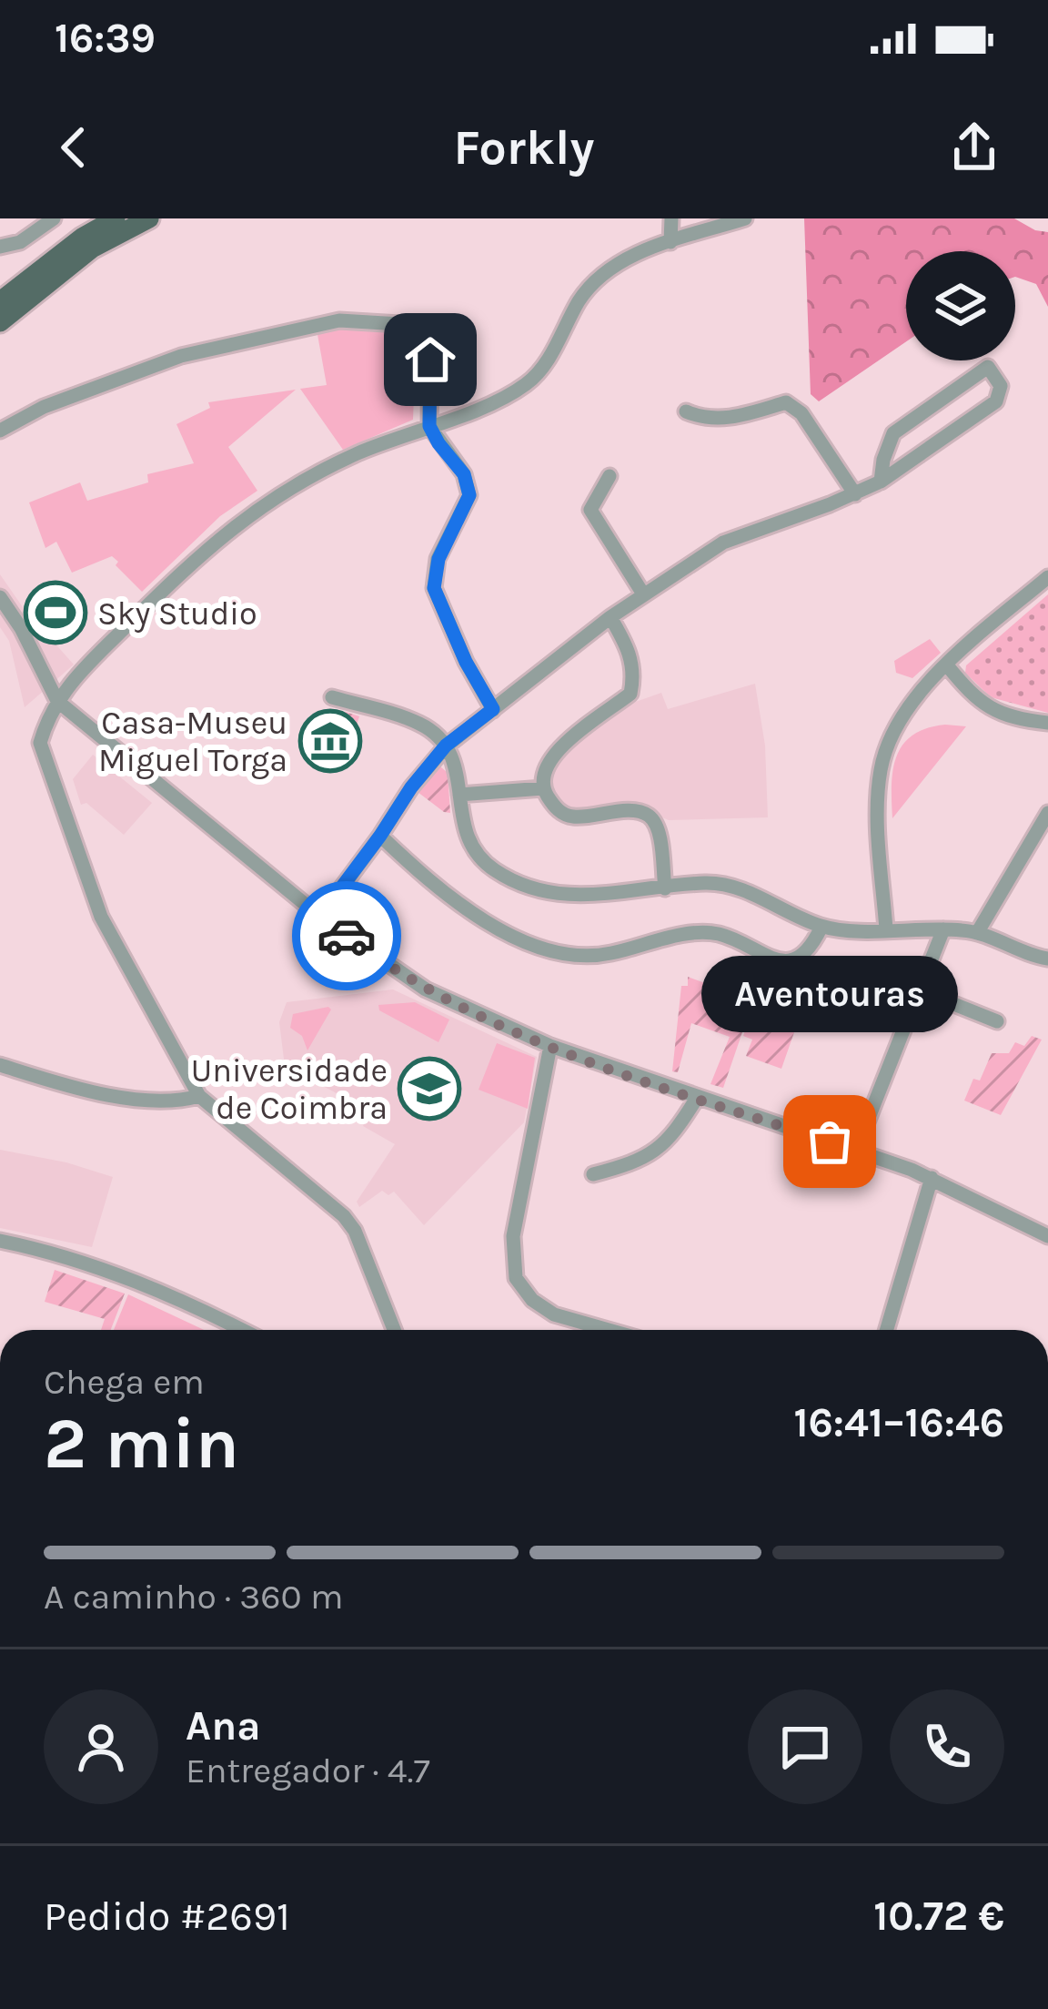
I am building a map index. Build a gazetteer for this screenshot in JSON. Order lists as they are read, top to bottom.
{
  "places": {
    "sports": ["Sky Studio"],
    "museum": ["Casa-Museu Miguel Torga"],
    "school or university": ["Universidade de Coimbra"],
    "other": ["Aventouras"]
  },
  "page": {
    "status": "16:39",
    "header": "Forkly",
    "bubble": "Aventouras",
    "heading": ["2 min", "Chega em", "16:41–16:46"],
    "panel": [
      "Ana",
      "Entregador · 4.7",
      "Pedido #2691",
      "10.72 €"
    ],
    "bar": "A caminho · 360 m"
  }
}
